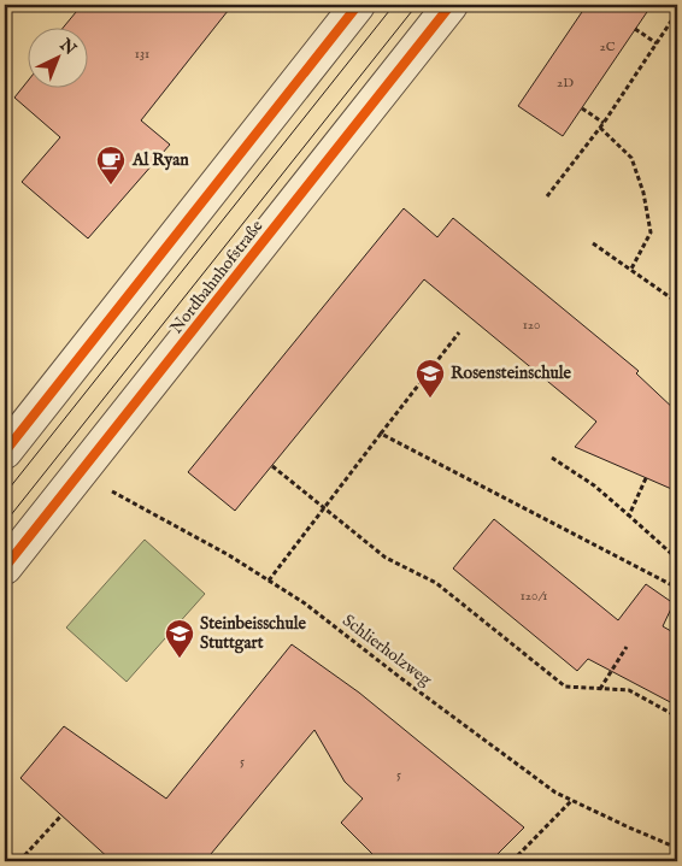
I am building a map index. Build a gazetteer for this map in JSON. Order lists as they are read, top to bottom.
{
  "streets": {
    "street": ["Nordbahnhofstraße"],
    "path": ["Schlierholzweg"]
  },
  "crossings": [
    ["Nordbahnhofstraße", "Schlierholzweg"]
  ],
  "places": {
    "cafe": ["Al Ryan"],
    "school or university": ["Rosensteinschule", "Steinbeisschule Stuttgart"]
  },
  "house_numbers": [
    "2C",
    "131",
    "2D",
    "120",
    "120/1",
    "5",
    "5"
  ],
  "north": "top right"
}
